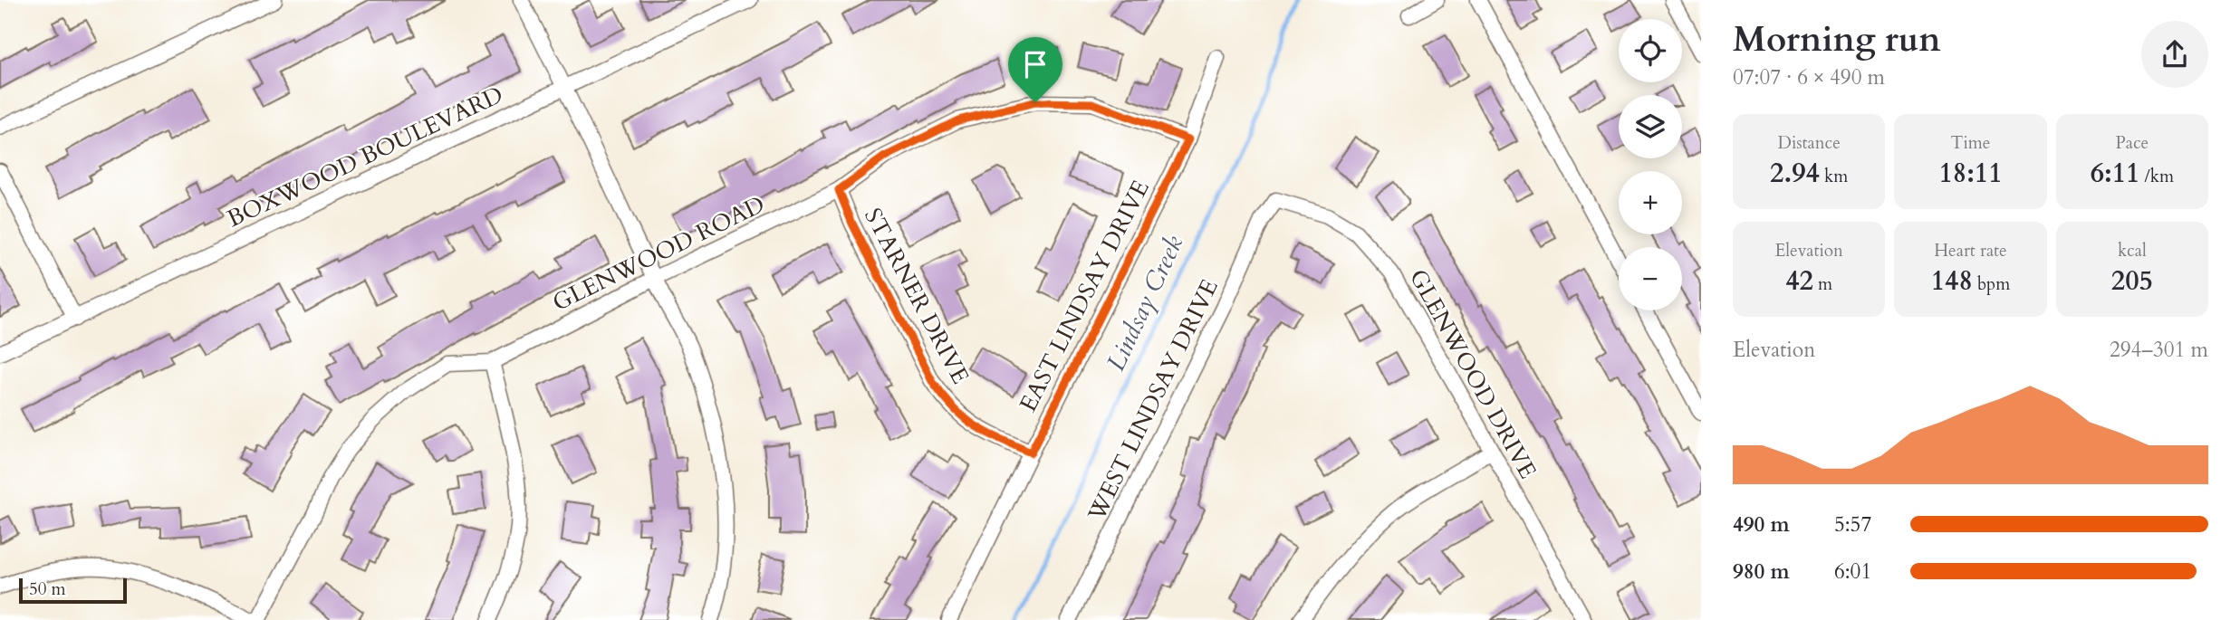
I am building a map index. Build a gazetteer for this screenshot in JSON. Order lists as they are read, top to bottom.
{
  "streets": {
    "street": [
      "BOXWOOD BOULEVARD",
      "GLENWOOD ROAD",
      "STARNER DRIVE",
      "EAST LINDSAY DRIVE",
      "GLENWOOD DRIVE",
      "WEST LINDSAY DRIVE"
    ]
  },
  "crossings": [
    ["GLENWOOD ROAD", "STARNER DRIVE"],
    ["GLENWOOD ROAD", "EAST LINDSAY DRIVE"],
    ["STARNER DRIVE", "EAST LINDSAY DRIVE"],
    ["GLENWOOD DRIVE", "WEST LINDSAY DRIVE"]
  ],
  "water": ["Lindsay Creek"],
  "scale_bar": "50 m",
  "page": {
    "heading": ["Morning run", "07:07 · 6 × 490 m"],
    "map_buttons": ["+", "−"],
    "stats": [
      ["Distance", "2.94 km"],
      ["Time", "18:11"],
      ["Pace", "6:11 /km"],
      ["Elevation", "42 m"],
      ["Heart rate", "148 bpm"],
      ["kcal", "205"]
    ],
    "chart": ["Elevation", "294–301 m"],
    "list": [
      {
        "name": "490 m",
        "note": "5:57"
      },
      {
        "name": "980 m",
        "note": "6:01"
      }
    ],
    "scale": "50 m"
  }
}
